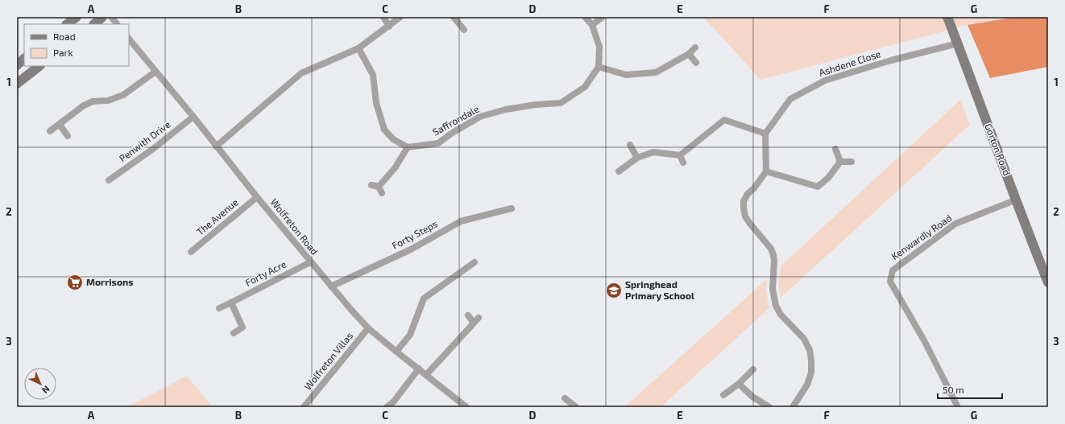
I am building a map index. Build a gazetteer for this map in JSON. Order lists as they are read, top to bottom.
{
  "streets": {
    "main road": ["Gorton Road"],
    "street": [
      "Ashdene Close",
      "Saffrondale",
      "Penwith Drive",
      "The Avenue",
      "Wolfreton Road",
      "Forty Steps",
      "Kenwardly Road",
      "Forty Acre",
      "Wolfreton Villas"
    ]
  },
  "crossings": [
    ["Ashdene Close", "Gorton Road"],
    ["Penwith Drive", "Wolfreton Road"],
    ["Gorton Road", "Kenwardly Road"],
    ["The Avenue", "Wolfreton Road"],
    ["Wolfreton Road", "Forty Steps"],
    ["Wolfreton Road", "Forty Acre"],
    ["Wolfreton Road", "Wolfreton Villas"]
  ],
  "places": {
    "supermarket": ["Morrisons"],
    "school or university": ["Springhead Primary School"]
  },
  "legend": ["Road", "Park"],
  "scale_bar": "50 m",
  "north": "bottom right",
  "grid": {
    "columns": [
      "A",
      "B",
      "C",
      "D",
      "E",
      "F",
      "G"
    ],
    "rows": ["1", "2", "3"]
  }
}
